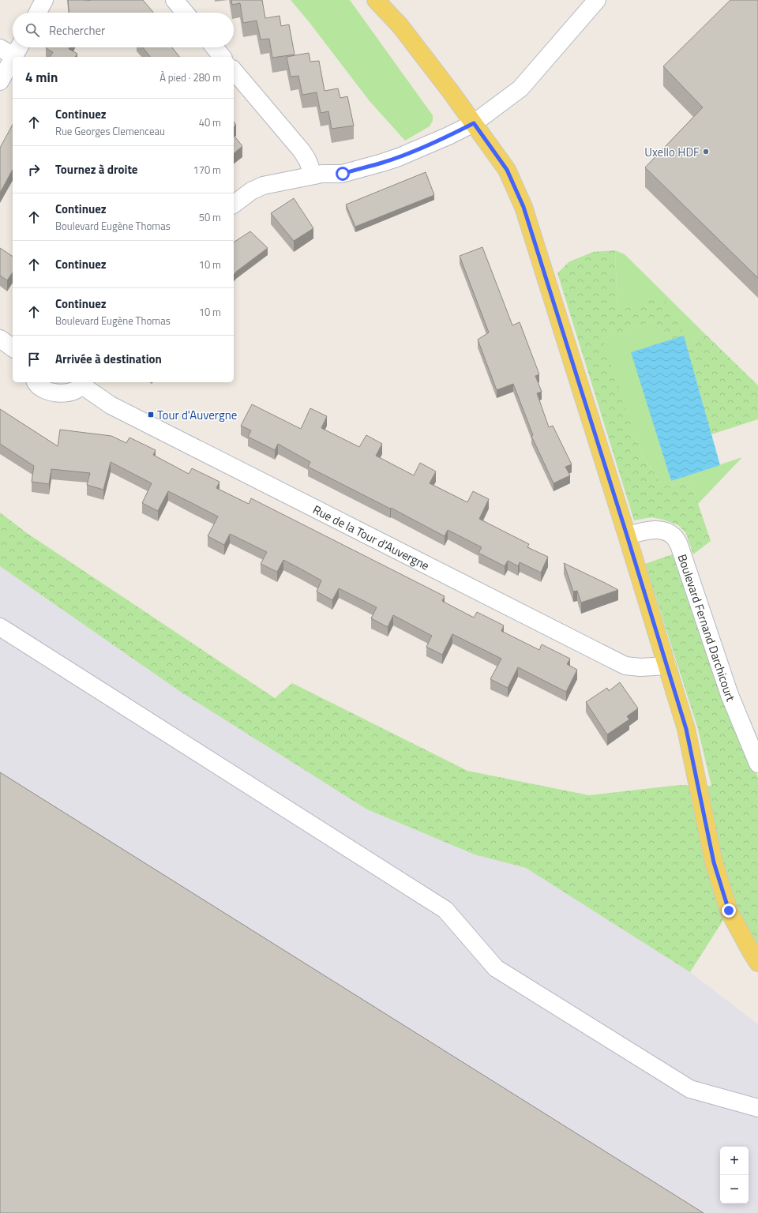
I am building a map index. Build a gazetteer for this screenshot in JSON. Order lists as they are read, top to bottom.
{
  "streets": {
    "street": ["Rue de la Tour d'Auvergne", "Boulevard Fernand Darchicourt"]
  },
  "places": {
    "other": ["Uxello HDF"],
    "transit": ["Tour d'Auvergne"]
  },
  "page": {
    "search": "Rechercher",
    "heading": ["4 min", "À pied · 280 m"],
    "list": [
      ["Continuez", "Rue Georges Clemenceau", "40 m"],
      ["Tournez à droite", "170 m"],
      ["Continuez", "Boulevard Eugène Thomas", "50 m"],
      ["Continuez", "10 m"],
      ["Continuez", "Boulevard Eugène Thomas", "10 m"],
      "Arrivée à destination"
    ],
    "map_buttons": ["+", "−"]
  }
}
